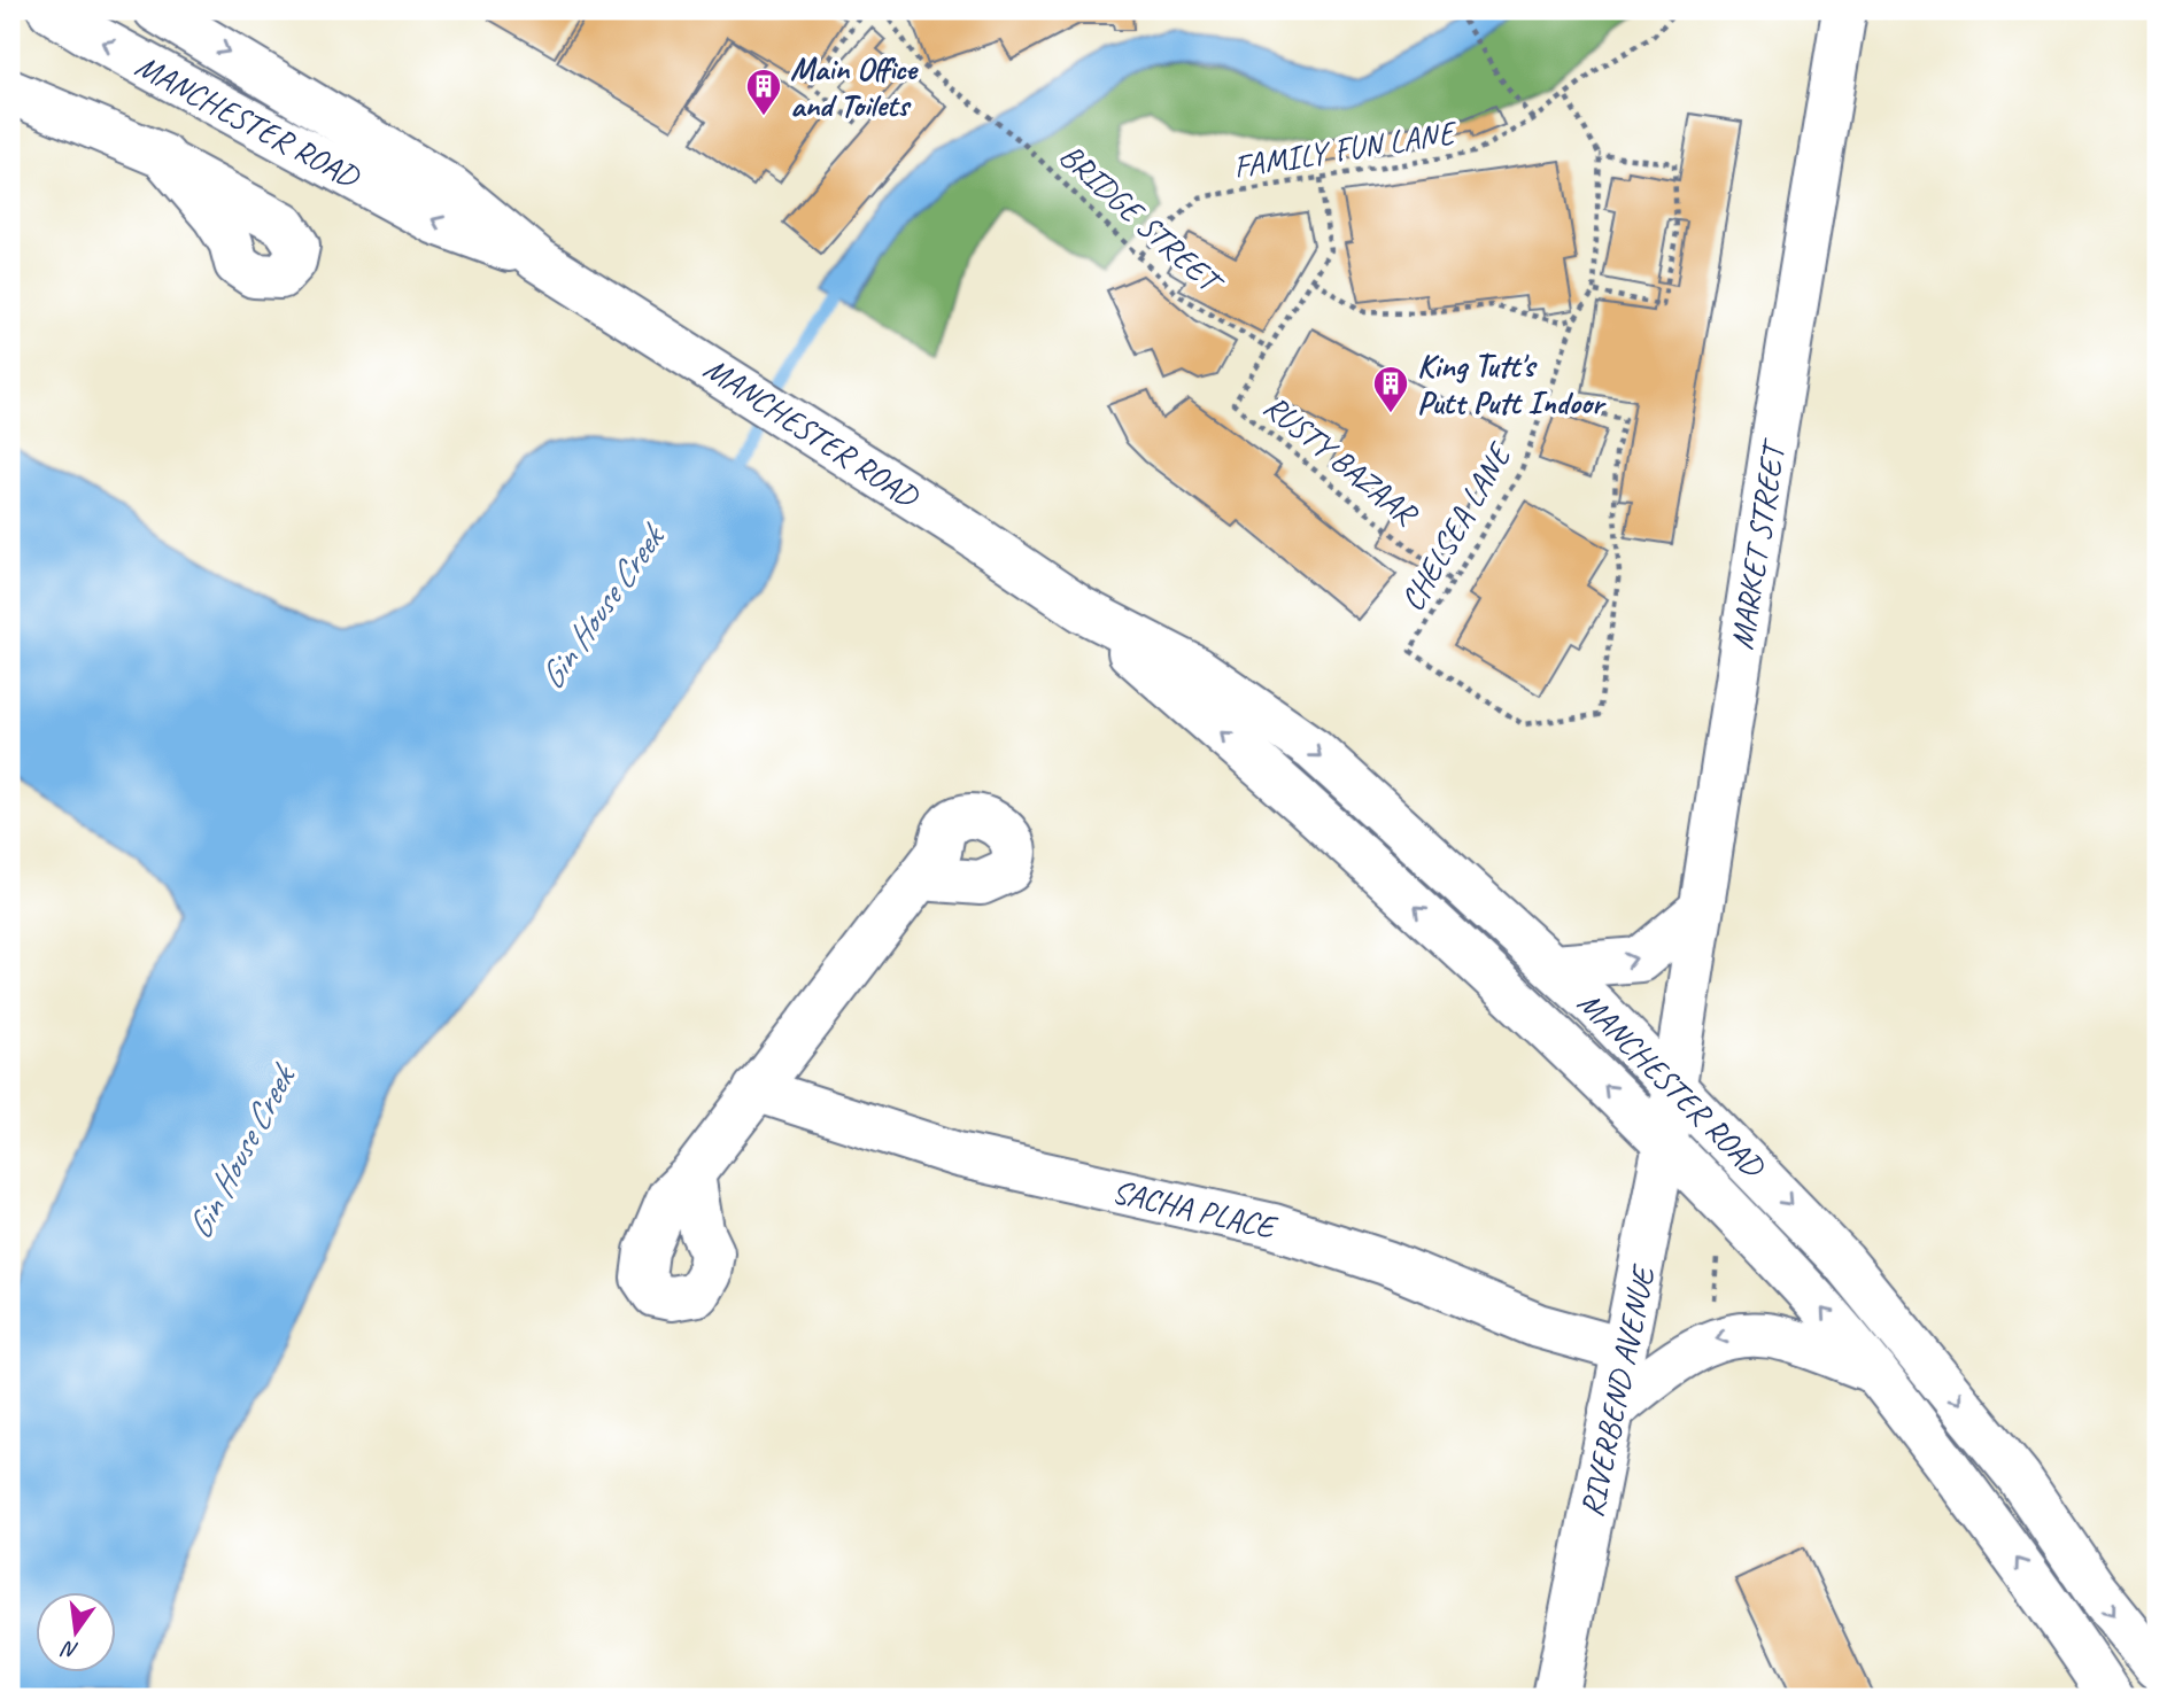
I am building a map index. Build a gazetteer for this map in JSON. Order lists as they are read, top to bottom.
{
  "streets": {
    "street": [
      "MANCHESTER ROAD",
      "MARKET STREET",
      "SACHA PLACE",
      "RIVERBEND AVENUE"
    ],
    "path": [
      "FAMILY FUN LANE",
      "BRIDGE STREET",
      "RUSTY BAZAAR",
      "CHELSEA LANE"
    ]
  },
  "crossings": [
    ["MANCHESTER ROAD", "MARKET STREET"],
    ["MANCHESTER ROAD", "RIVERBEND AVENUE"],
    ["FAMILY FUN LANE", "BRIDGE STREET"],
    ["BRIDGE STREET", "RUSTY BAZAAR"],
    ["RUSTY BAZAAR", "CHELSEA LANE"],
    ["MARKET STREET", "RIVERBEND AVENUE"],
    ["SACHA PLACE", "RIVERBEND AVENUE"]
  ],
  "water": ["Gin House Creek"],
  "places": {
    "building": ["Main Office and Toilets", "King Tutt's Putt Putt Indoor"]
  },
  "north": "bottom"
}
